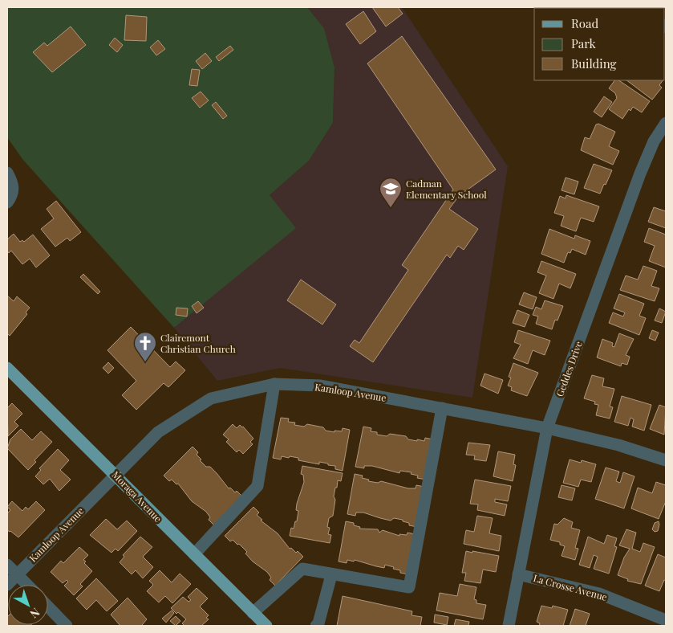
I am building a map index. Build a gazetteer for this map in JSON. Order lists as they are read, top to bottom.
{
  "streets": {
    "main road": ["Moraga Avenue"],
    "street": ["Geddes Drive", "Kamloop Avenue", "La Crosse Avenue"]
  },
  "crossings": [
    ["Geddes Drive", "Kamloop Avenue"],
    ["Geddes Drive", "La Crosse Avenue"],
    ["Kamloop Avenue", "Moraga Avenue"]
  ],
  "places": {
    "school or university": ["Cadman Elementary School"],
    "church": ["Clairemont Christian Church"]
  },
  "legend": ["Road", "Park", "Building"],
  "north": "bottom right"
}
